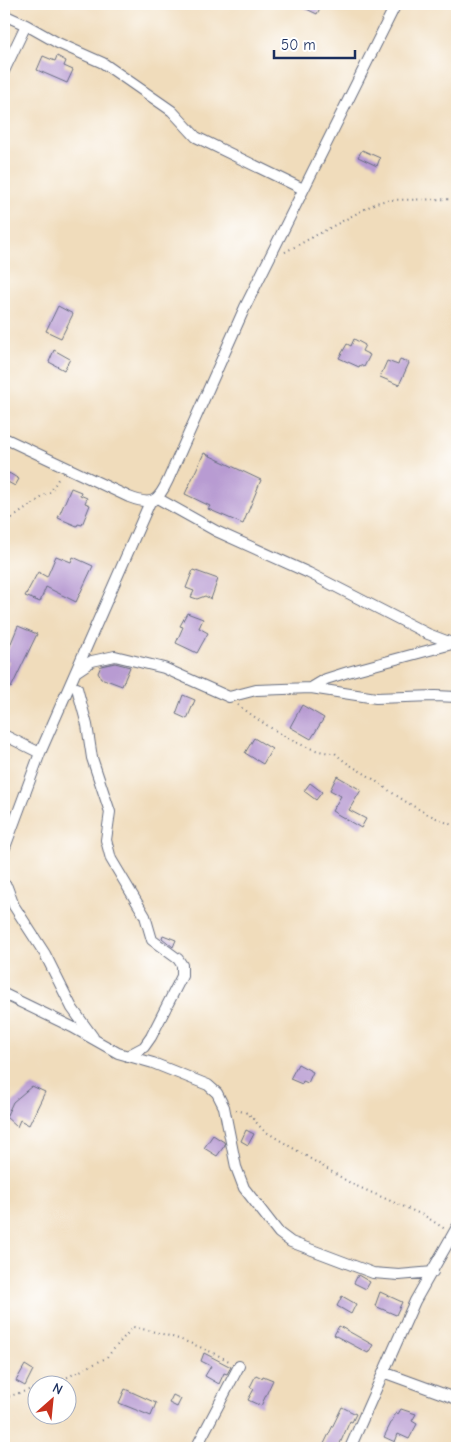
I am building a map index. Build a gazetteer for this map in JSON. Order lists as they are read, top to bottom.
{
  "scale_bar": "50 m",
  "north": "top right"
}
